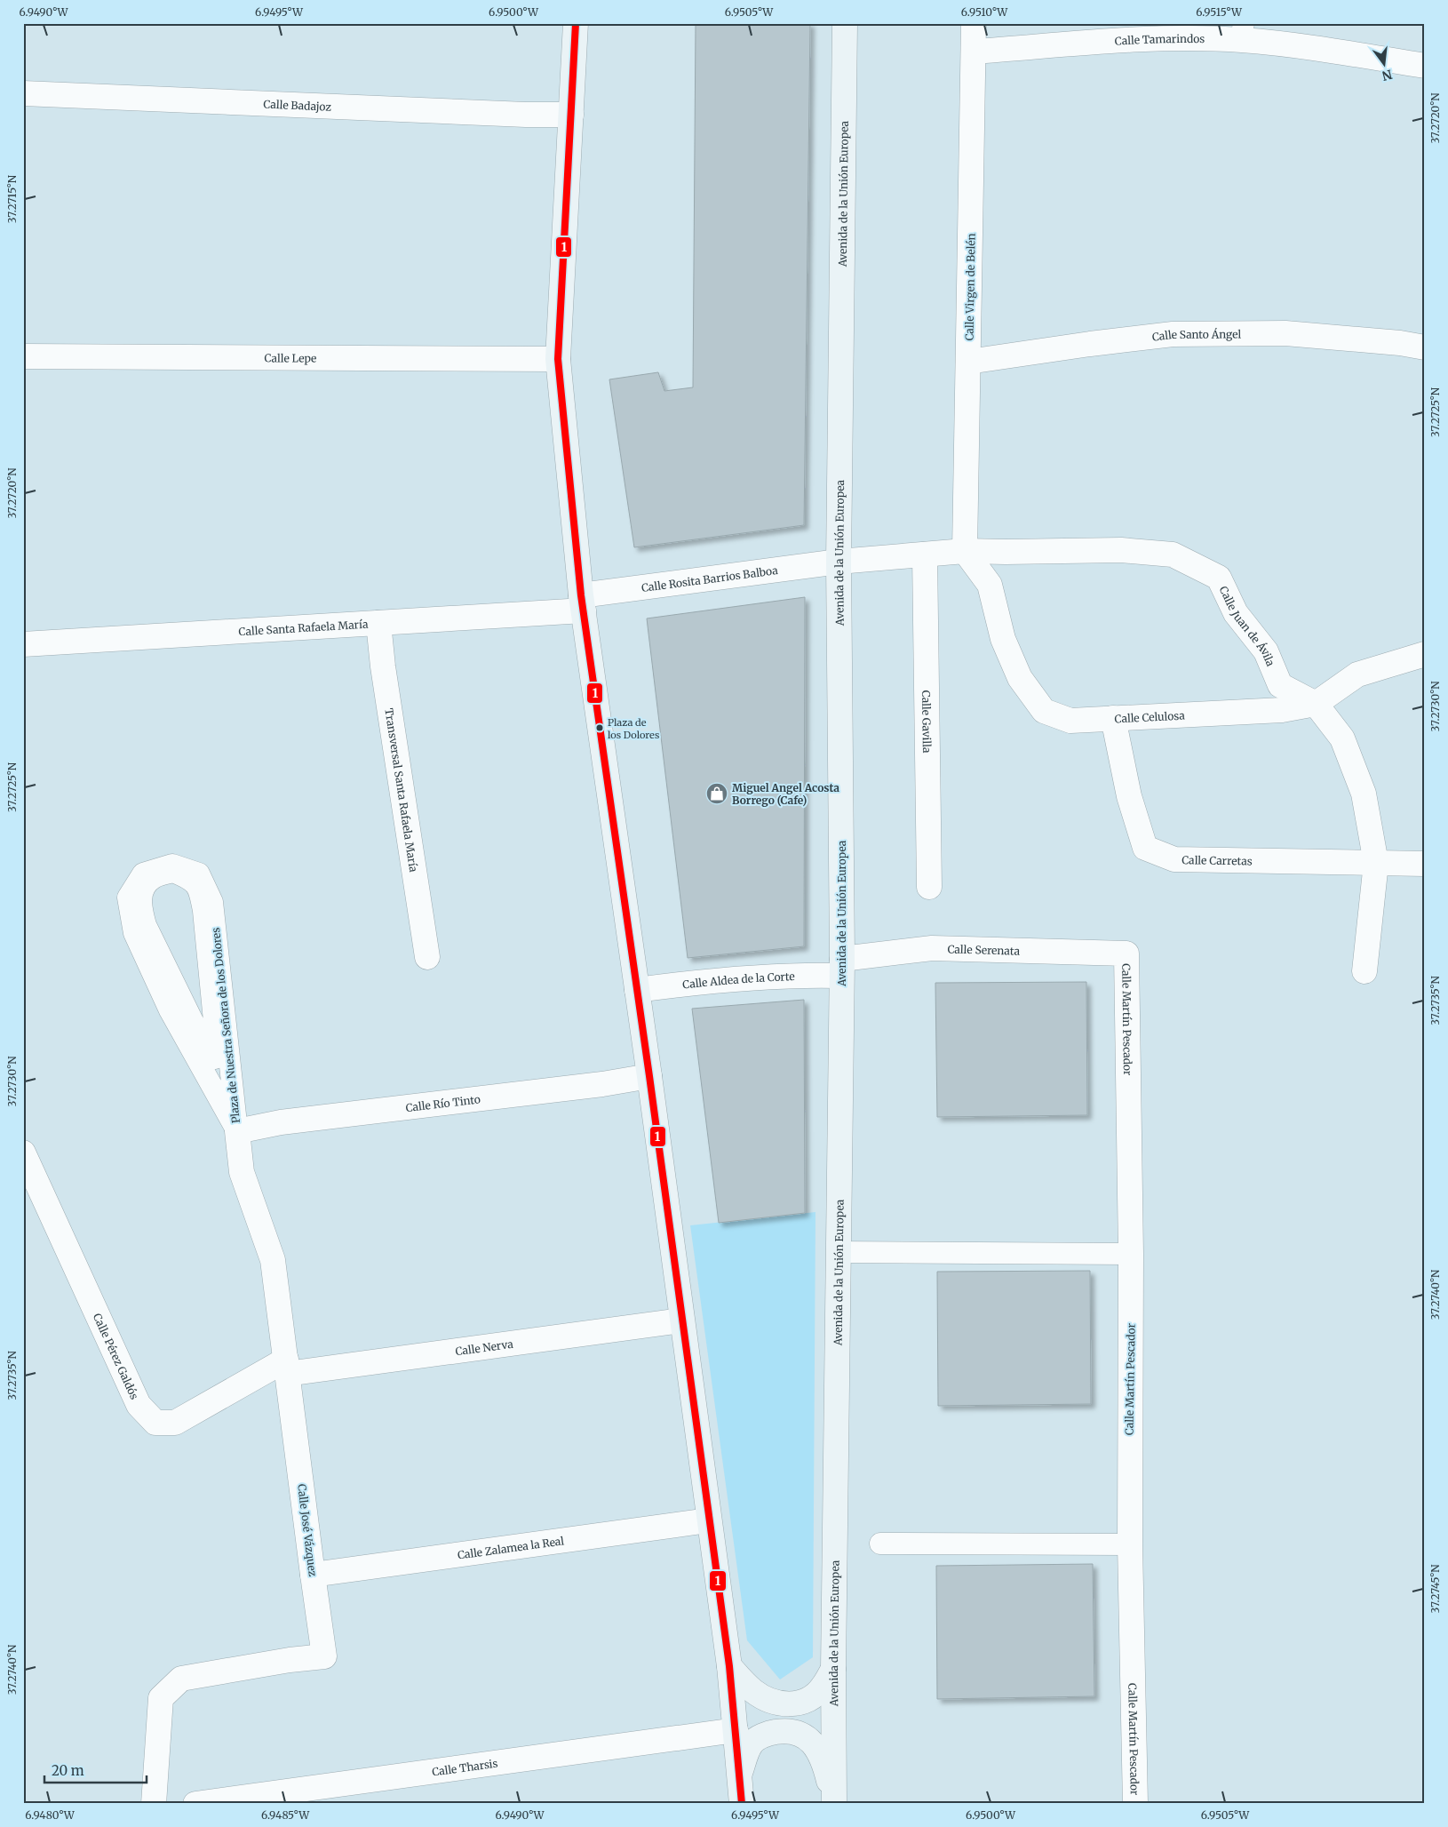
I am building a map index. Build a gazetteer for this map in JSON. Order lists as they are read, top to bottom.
{
  "streets": {
    "main road": ["Avenida de la Unión Europea"],
    "street": [
      "Calle Tamarindos",
      "Calle Badajoz",
      "Calle Virgen de Belén",
      "Calle Santo Ángel",
      "Calle Lepe",
      "Calle Rosita Barrios Balboa",
      "Calle Juan de Ávila",
      "Calle Santa Rafaela María",
      "Calle Celulosa",
      "Calle Gavilla",
      "Transversal Santa Rafaela María",
      "Calle Carretas",
      "Calle Serenata",
      "Calle Aldea de la Corte",
      "Calle Martín Pescador",
      "Plaza de Nuestra Señora de los Dolores",
      "Calle Río Tinto",
      "Calle Nerva",
      "Calle Pérez Galdós",
      "Calle José Vázquez",
      "Calle Zalamea la Real",
      "Calle Tharsis"
    ]
  },
  "crossings": [
    ["Calle Tamarindos", "Calle Virgen de Belén"],
    ["Avenida de la Unión Europea", "Calle Rosita Barrios Balboa"],
    ["Avenida de la Unión Europea", "Calle Juan de Ávila"],
    ["Avenida de la Unión Europea", "Calle Serenata"],
    ["Avenida de la Unión Europea", "Calle Aldea de la Corte"],
    ["Calle Virgen de Belén", "Calle Santo Ángel"],
    ["Calle Virgen de Belén", "Calle Juan de Ávila"],
    ["Calle Virgen de Belén", "Calle Celulosa"],
    ["Calle Rosita Barrios Balboa", "Calle Juan de Ávila"],
    ["Calle Rosita Barrios Balboa", "Calle Santa Rafaela María"],
    ["Calle Juan de Ávila", "Calle Celulosa"],
    ["Calle Juan de Ávila", "Calle Gavilla"],
    ["Calle Juan de Ávila", "Calle Carretas"],
    ["Calle Santa Rafaela María", "Transversal Santa Rafaela María"],
    ["Calle Celulosa", "Calle Carretas"],
    ["Calle Serenata", "Calle Aldea de la Corte"],
    ["Calle Serenata", "Calle Martín Pescador"],
    ["Plaza de Nuestra Señora de los Dolores", "Calle Río Tinto"],
    ["Plaza de Nuestra Señora de los Dolores", "Calle José Vázquez"],
    ["Calle Río Tinto", "Calle José Vázquez"],
    ["Calle Nerva", "Calle Pérez Galdós"],
    ["Calle Nerva", "Calle José Vázquez"],
    ["Calle Pérez Galdós", "Calle José Vázquez"],
    ["Calle José Vázquez", "Calle Zalamea la Real"]
  ],
  "places": {
    "other": ["Plaza de los Dolores"],
    "shop": ["Miguel Angel Acosta Borrego (Cafe)"]
  },
  "lines": ["transit line 1"],
  "scale_bar": "20 m",
  "north": "bottom",
  "coordinates": [
    "6.9490°W",
    "6.9495°W",
    "6.9500°W",
    "6.9505°W",
    "6.9510°W",
    "6.9515°W",
    "37.2720°N",
    "37.2715°N",
    "37.2725°N",
    "37.2730°N",
    "37.2735°N",
    "37.2740°N",
    "37.2745°N",
    "6.9480°W",
    "6.9485°W"
  ]
}
